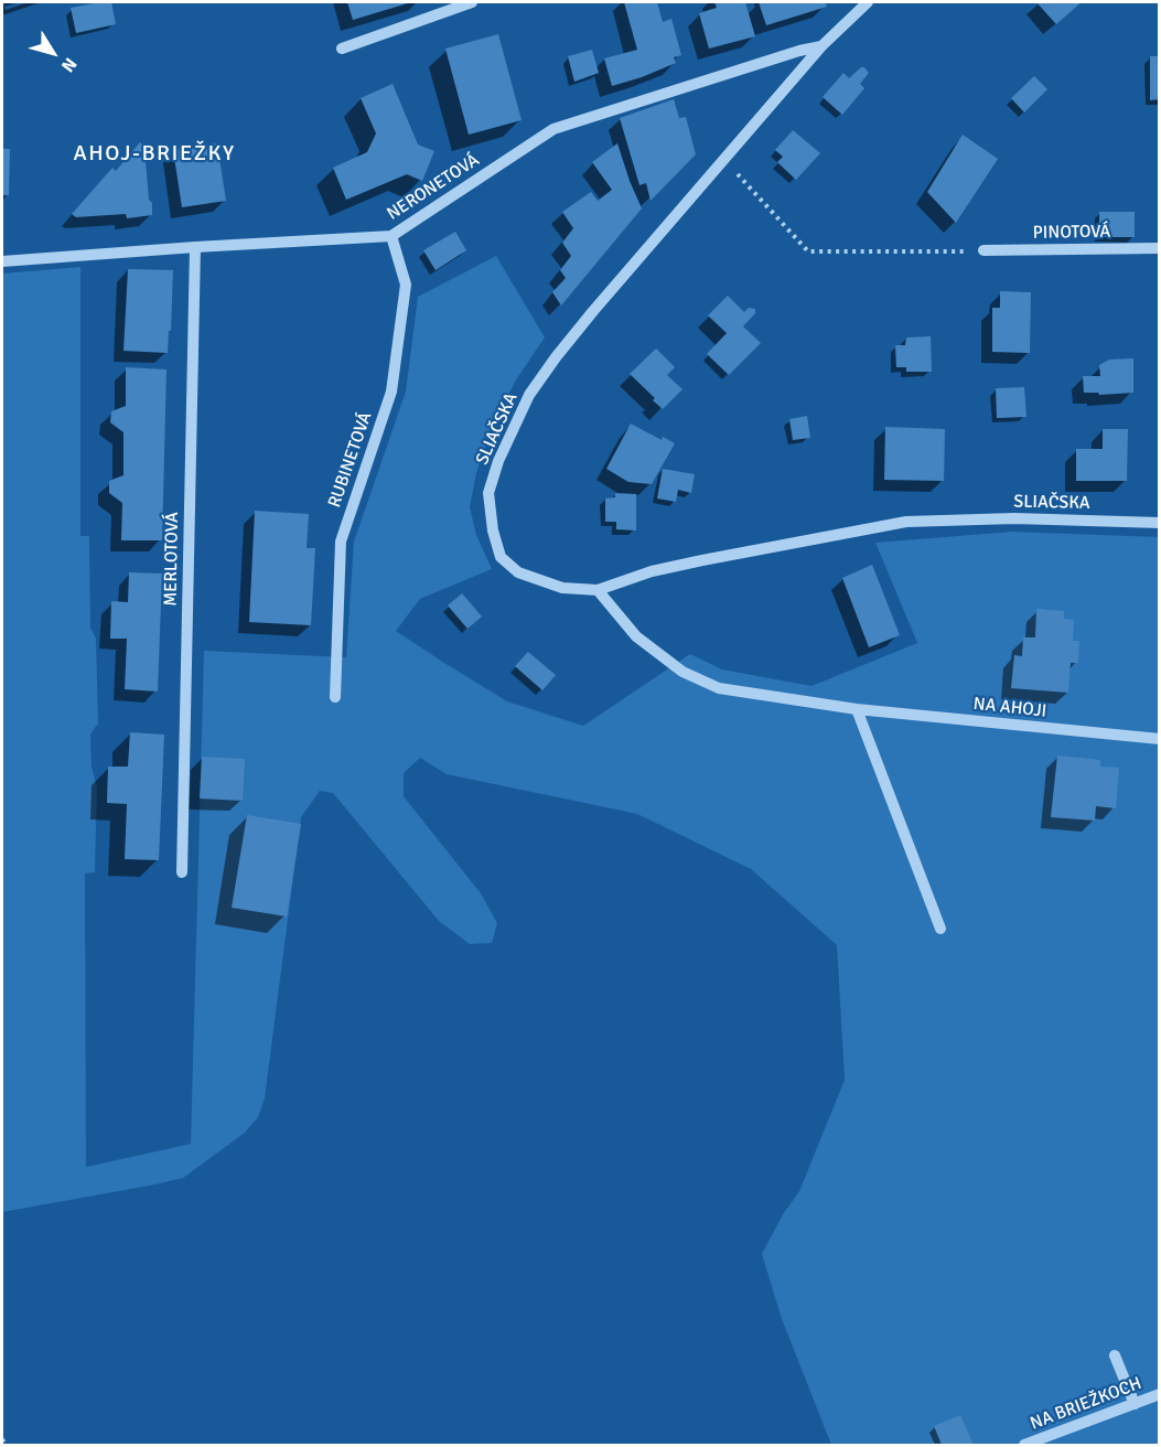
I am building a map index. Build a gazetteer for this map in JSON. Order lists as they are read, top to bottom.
{
  "streets": {
    "street": [
      "NERONETOVÁ",
      "PINOTOVÁ",
      "SLIAČSKA",
      "RUBINETOVÁ",
      "MERLOTOVÁ",
      "NA AHOJI",
      "NA BRIEŽKOCH"
    ]
  },
  "crossings": [
    ["NERONETOVÁ", "SLIAČSKA"],
    ["NERONETOVÁ", "RUBINETOVÁ"],
    ["NERONETOVÁ", "MERLOTOVÁ"],
    ["SLIAČSKA", "NA AHOJI"]
  ],
  "districts": ["AHOJ-BRIEŽKY"],
  "north": "bottom right"
}
